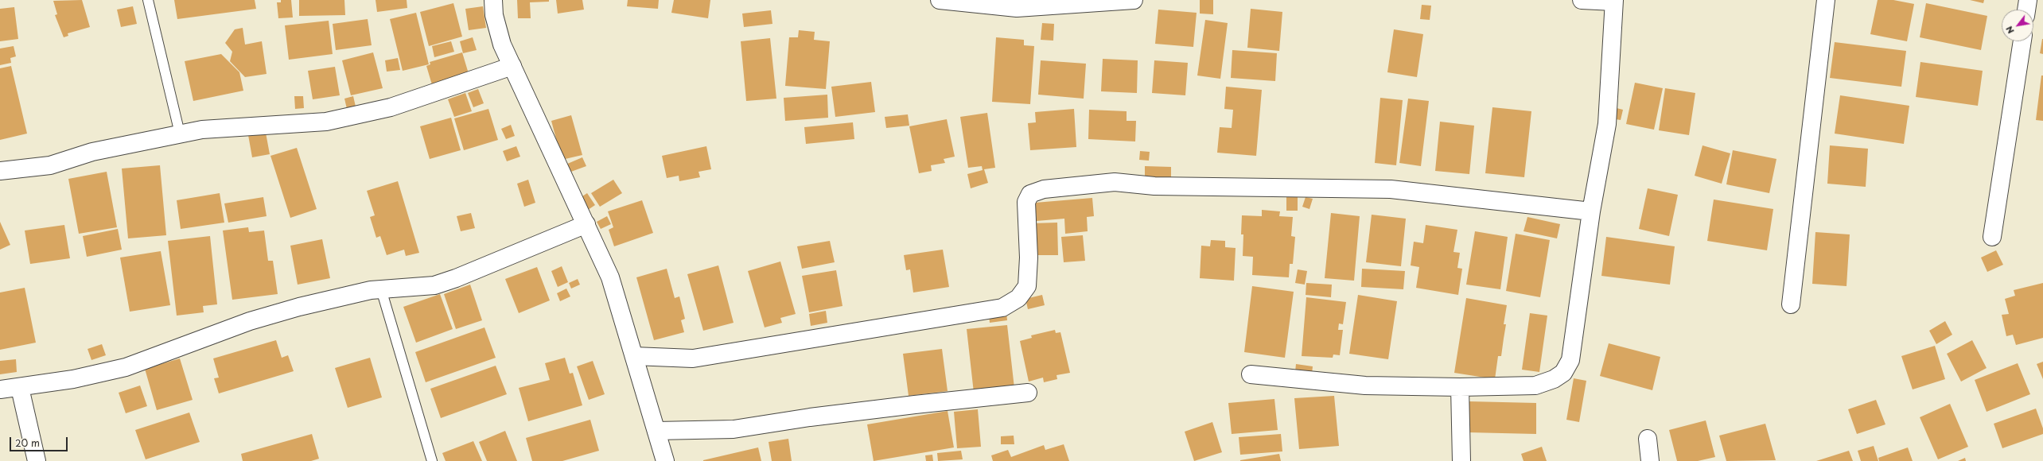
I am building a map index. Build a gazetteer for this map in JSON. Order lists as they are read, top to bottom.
{
  "scale_bar": "20 m",
  "north": "bottom left"
}
